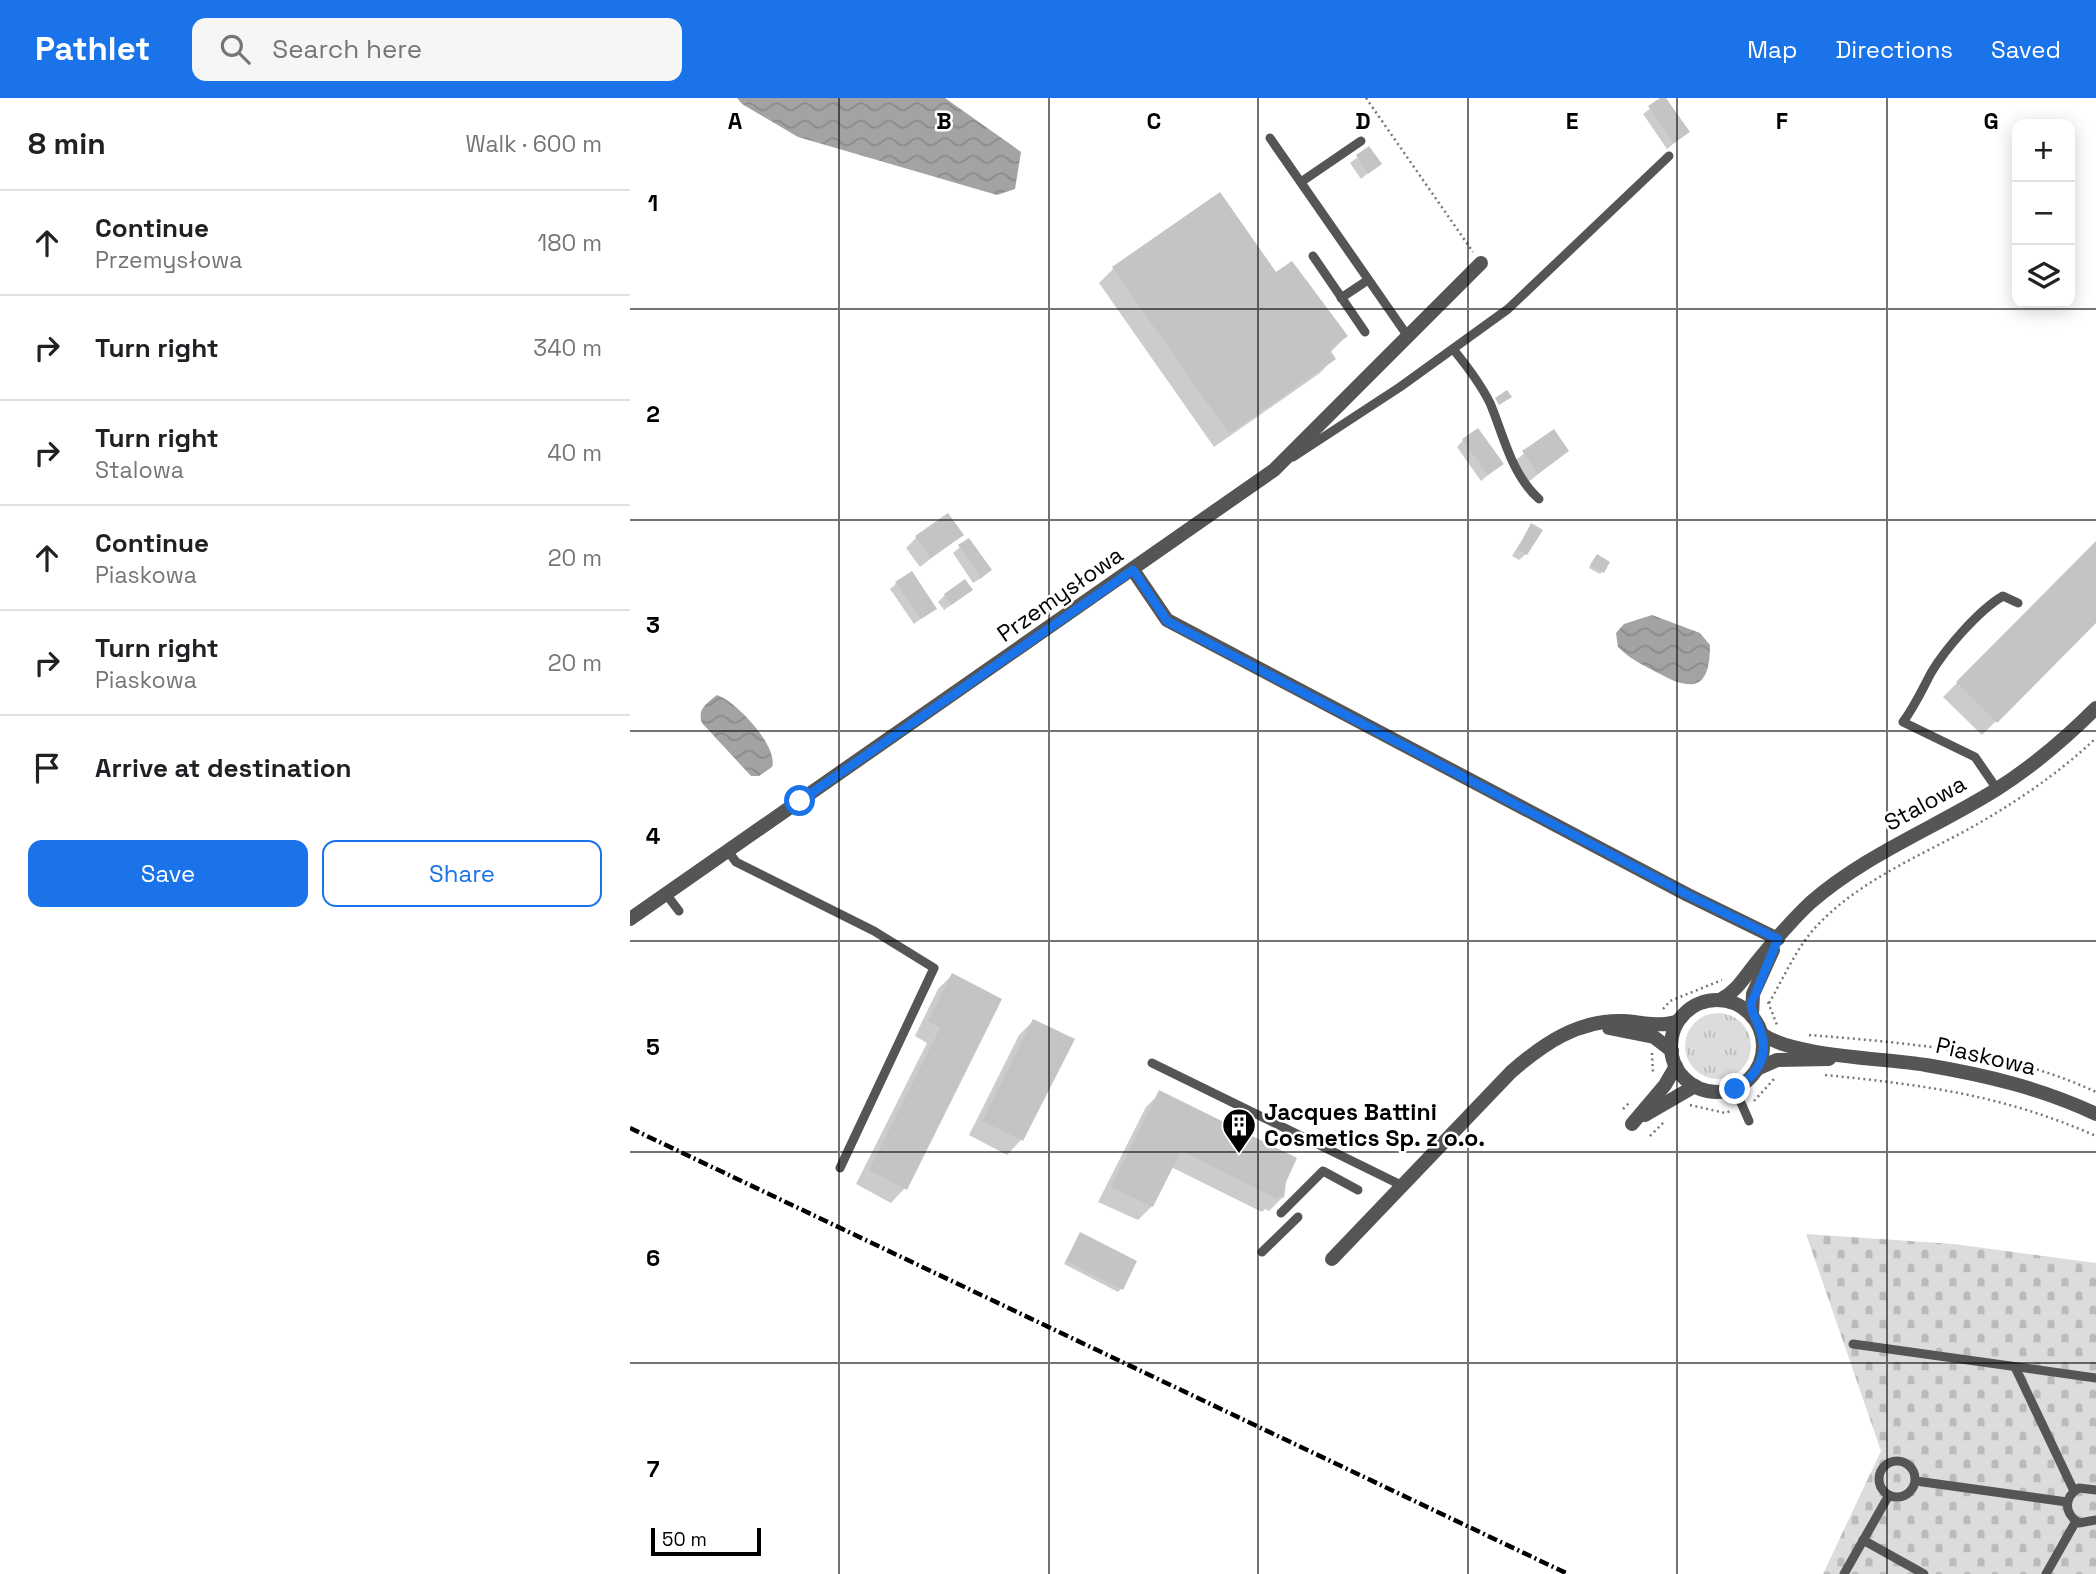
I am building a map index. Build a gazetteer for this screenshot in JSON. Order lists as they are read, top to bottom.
{
  "streets": {
    "street": ["Przemysłowa", "Stalowa", "Piaskowa"]
  },
  "crossings": [
    ["Stalowa", "Piaskowa"]
  ],
  "places": {
    "building": ["Jacques Battini Cosmetics Sp. z o.o."]
  },
  "scale_bar": "50 m",
  "page": {
    "header": "Pathlet",
    "search": "Search here",
    "nav": ["Map", "Directions", "Saved"],
    "heading": ["8 min", "Walk · 600 m"],
    "map_buttons": ["+", "−"],
    "list": [
      ["Continue", "Przemysłowa", "180 m"],
      ["Turn right", "340 m"],
      ["Turn right", "Stalowa", "40 m"],
      ["Continue", "Piaskowa", "20 m"],
      ["Turn right", "Piaskowa", "20 m"],
      "Arrive at destination"
    ],
    "buttons": ["Save", "Share"],
    "scale": "50 m"
  },
  "grid": {
    "columns": [
      "A",
      "B",
      "C",
      "D",
      "E",
      "F",
      "G"
    ],
    "rows": [
      "1",
      "2",
      "3",
      "4",
      "5",
      "6",
      "7"
    ]
  }
}
